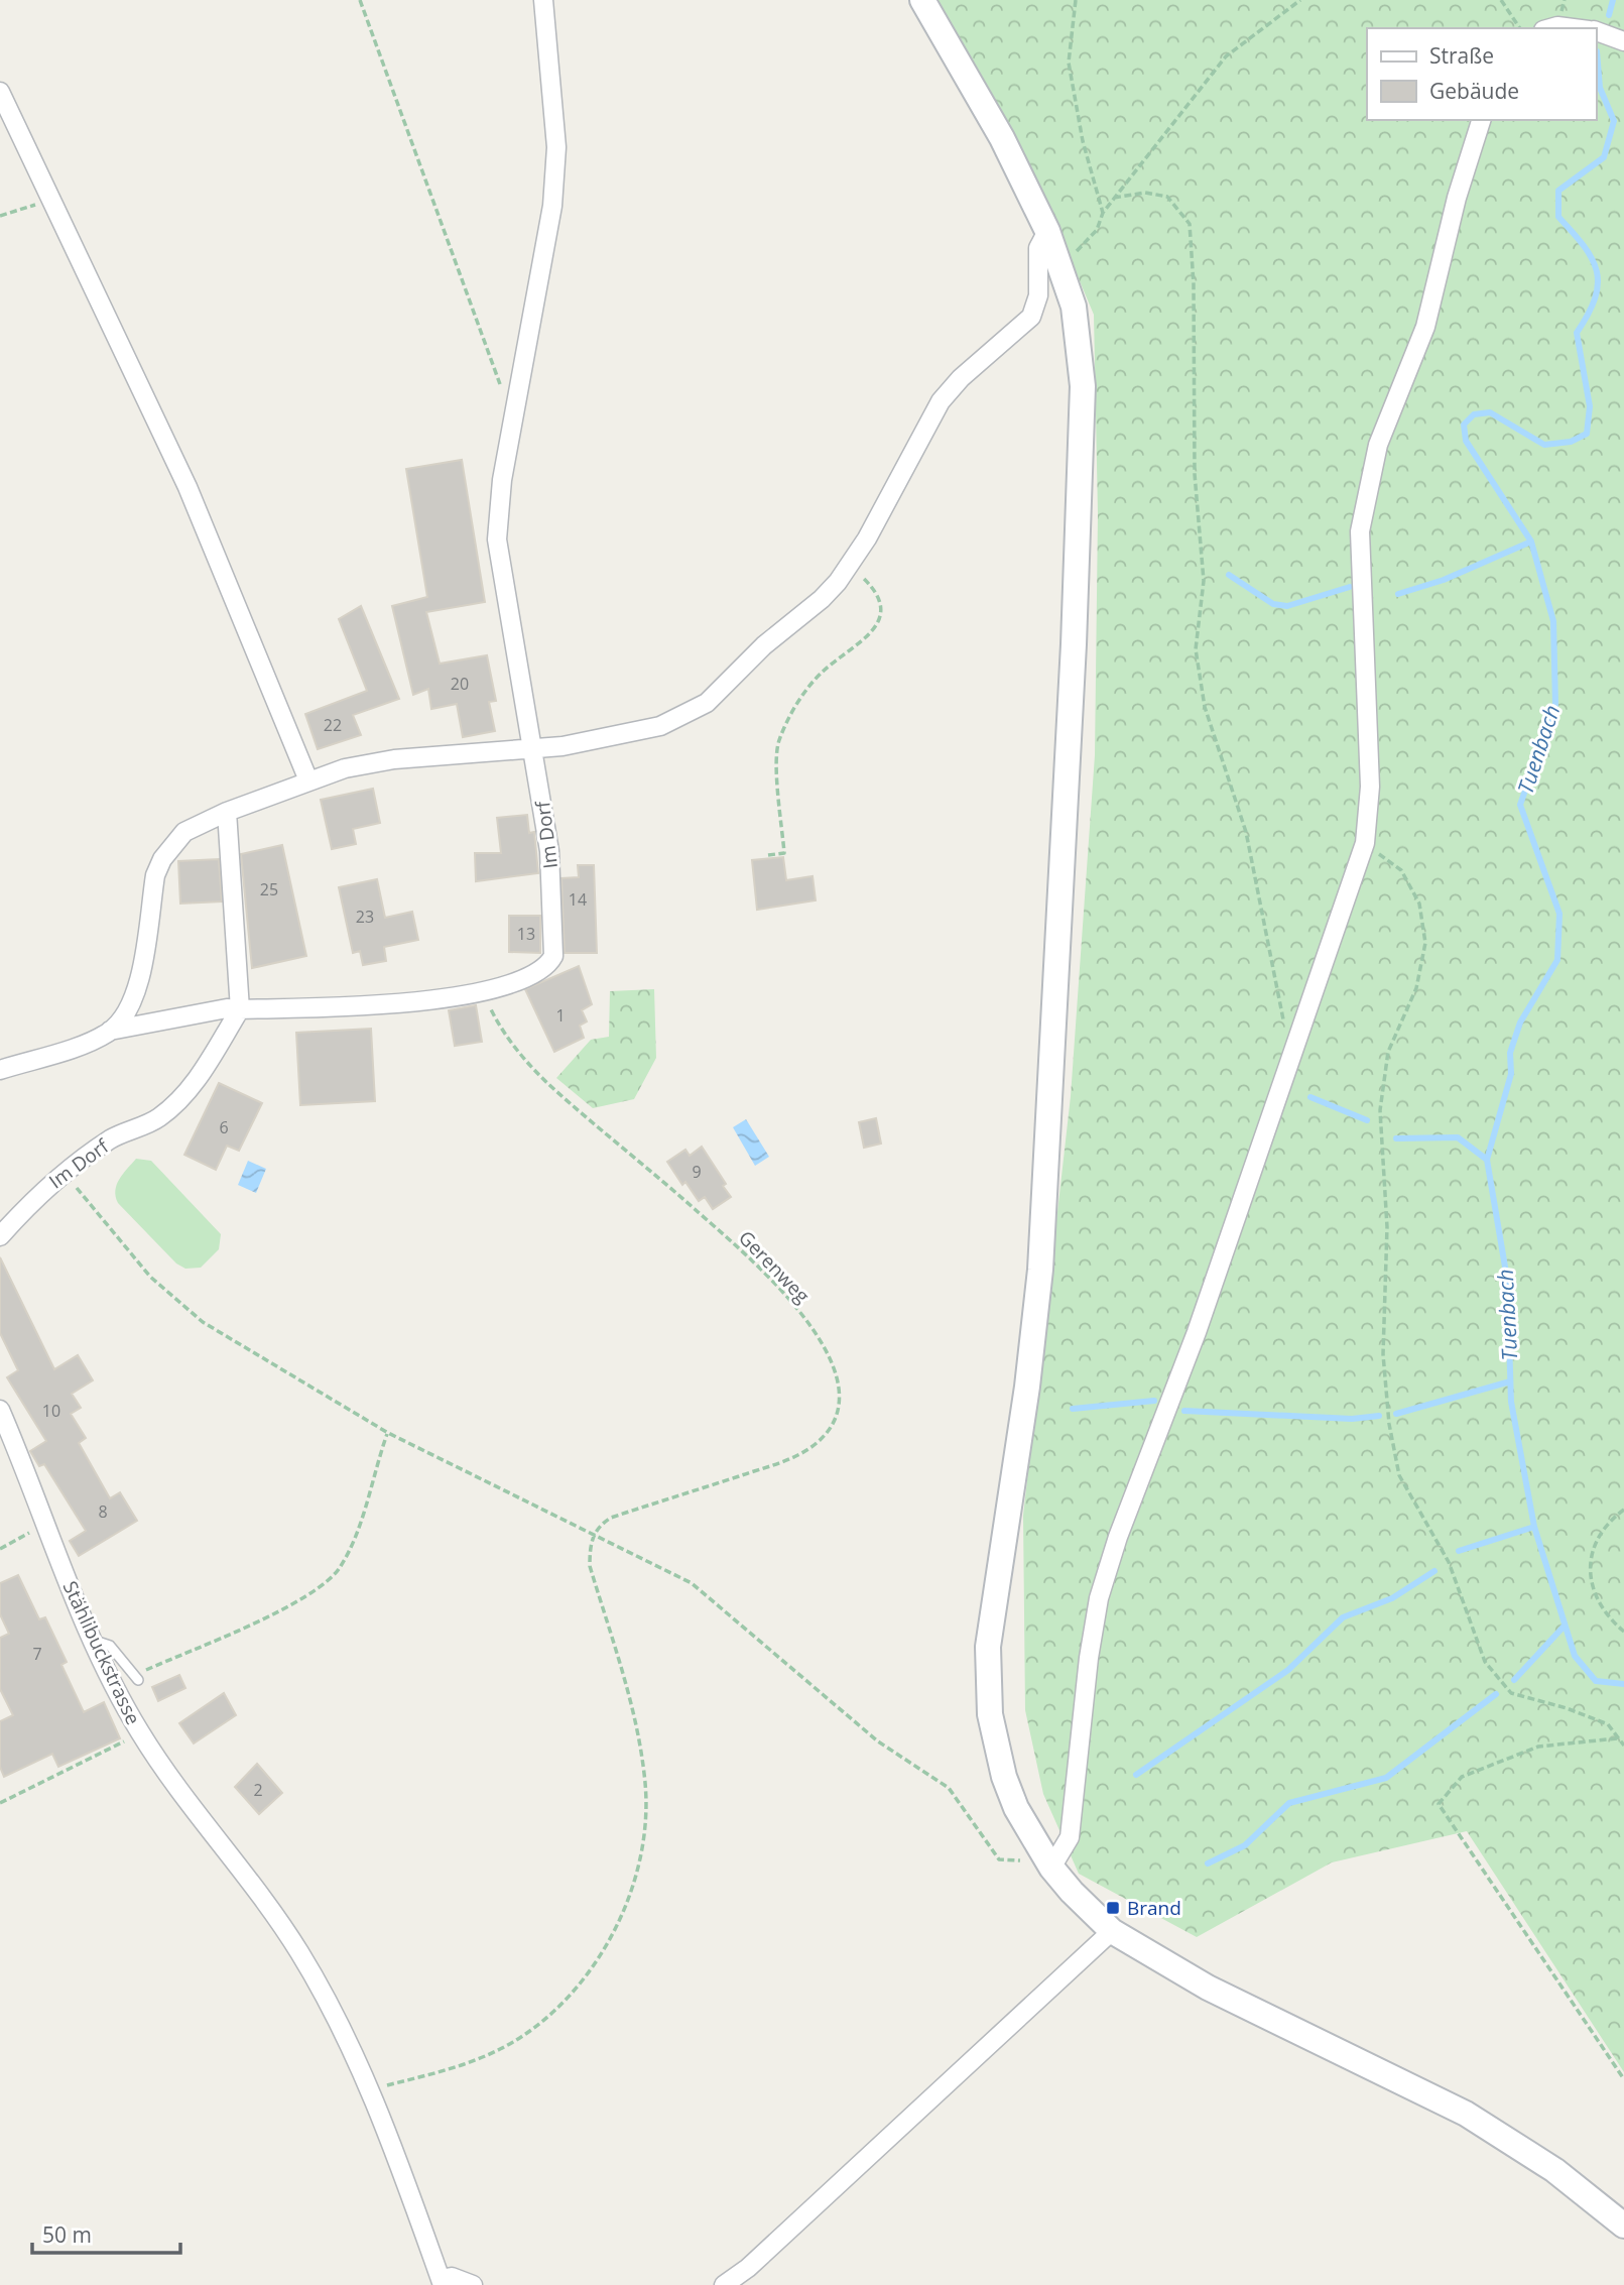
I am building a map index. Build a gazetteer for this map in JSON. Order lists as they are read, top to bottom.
{
  "streets": {
    "street": ["Im Dorf", "Stählibuckstrasse"],
    "path": ["Gerenweg"]
  },
  "crossings": [
    ["Im Dorf", "Gerenweg"]
  ],
  "water": ["Tuenbach"],
  "places": {
    "transit": ["Brand"]
  },
  "house_numbers": [
    "20",
    "22",
    "25",
    "14",
    "23",
    "13",
    "1",
    "6",
    "9",
    "10",
    "8",
    "7",
    "2"
  ],
  "legend": ["Straße", "Gebäude"],
  "scale_bar": "50 m"
}
